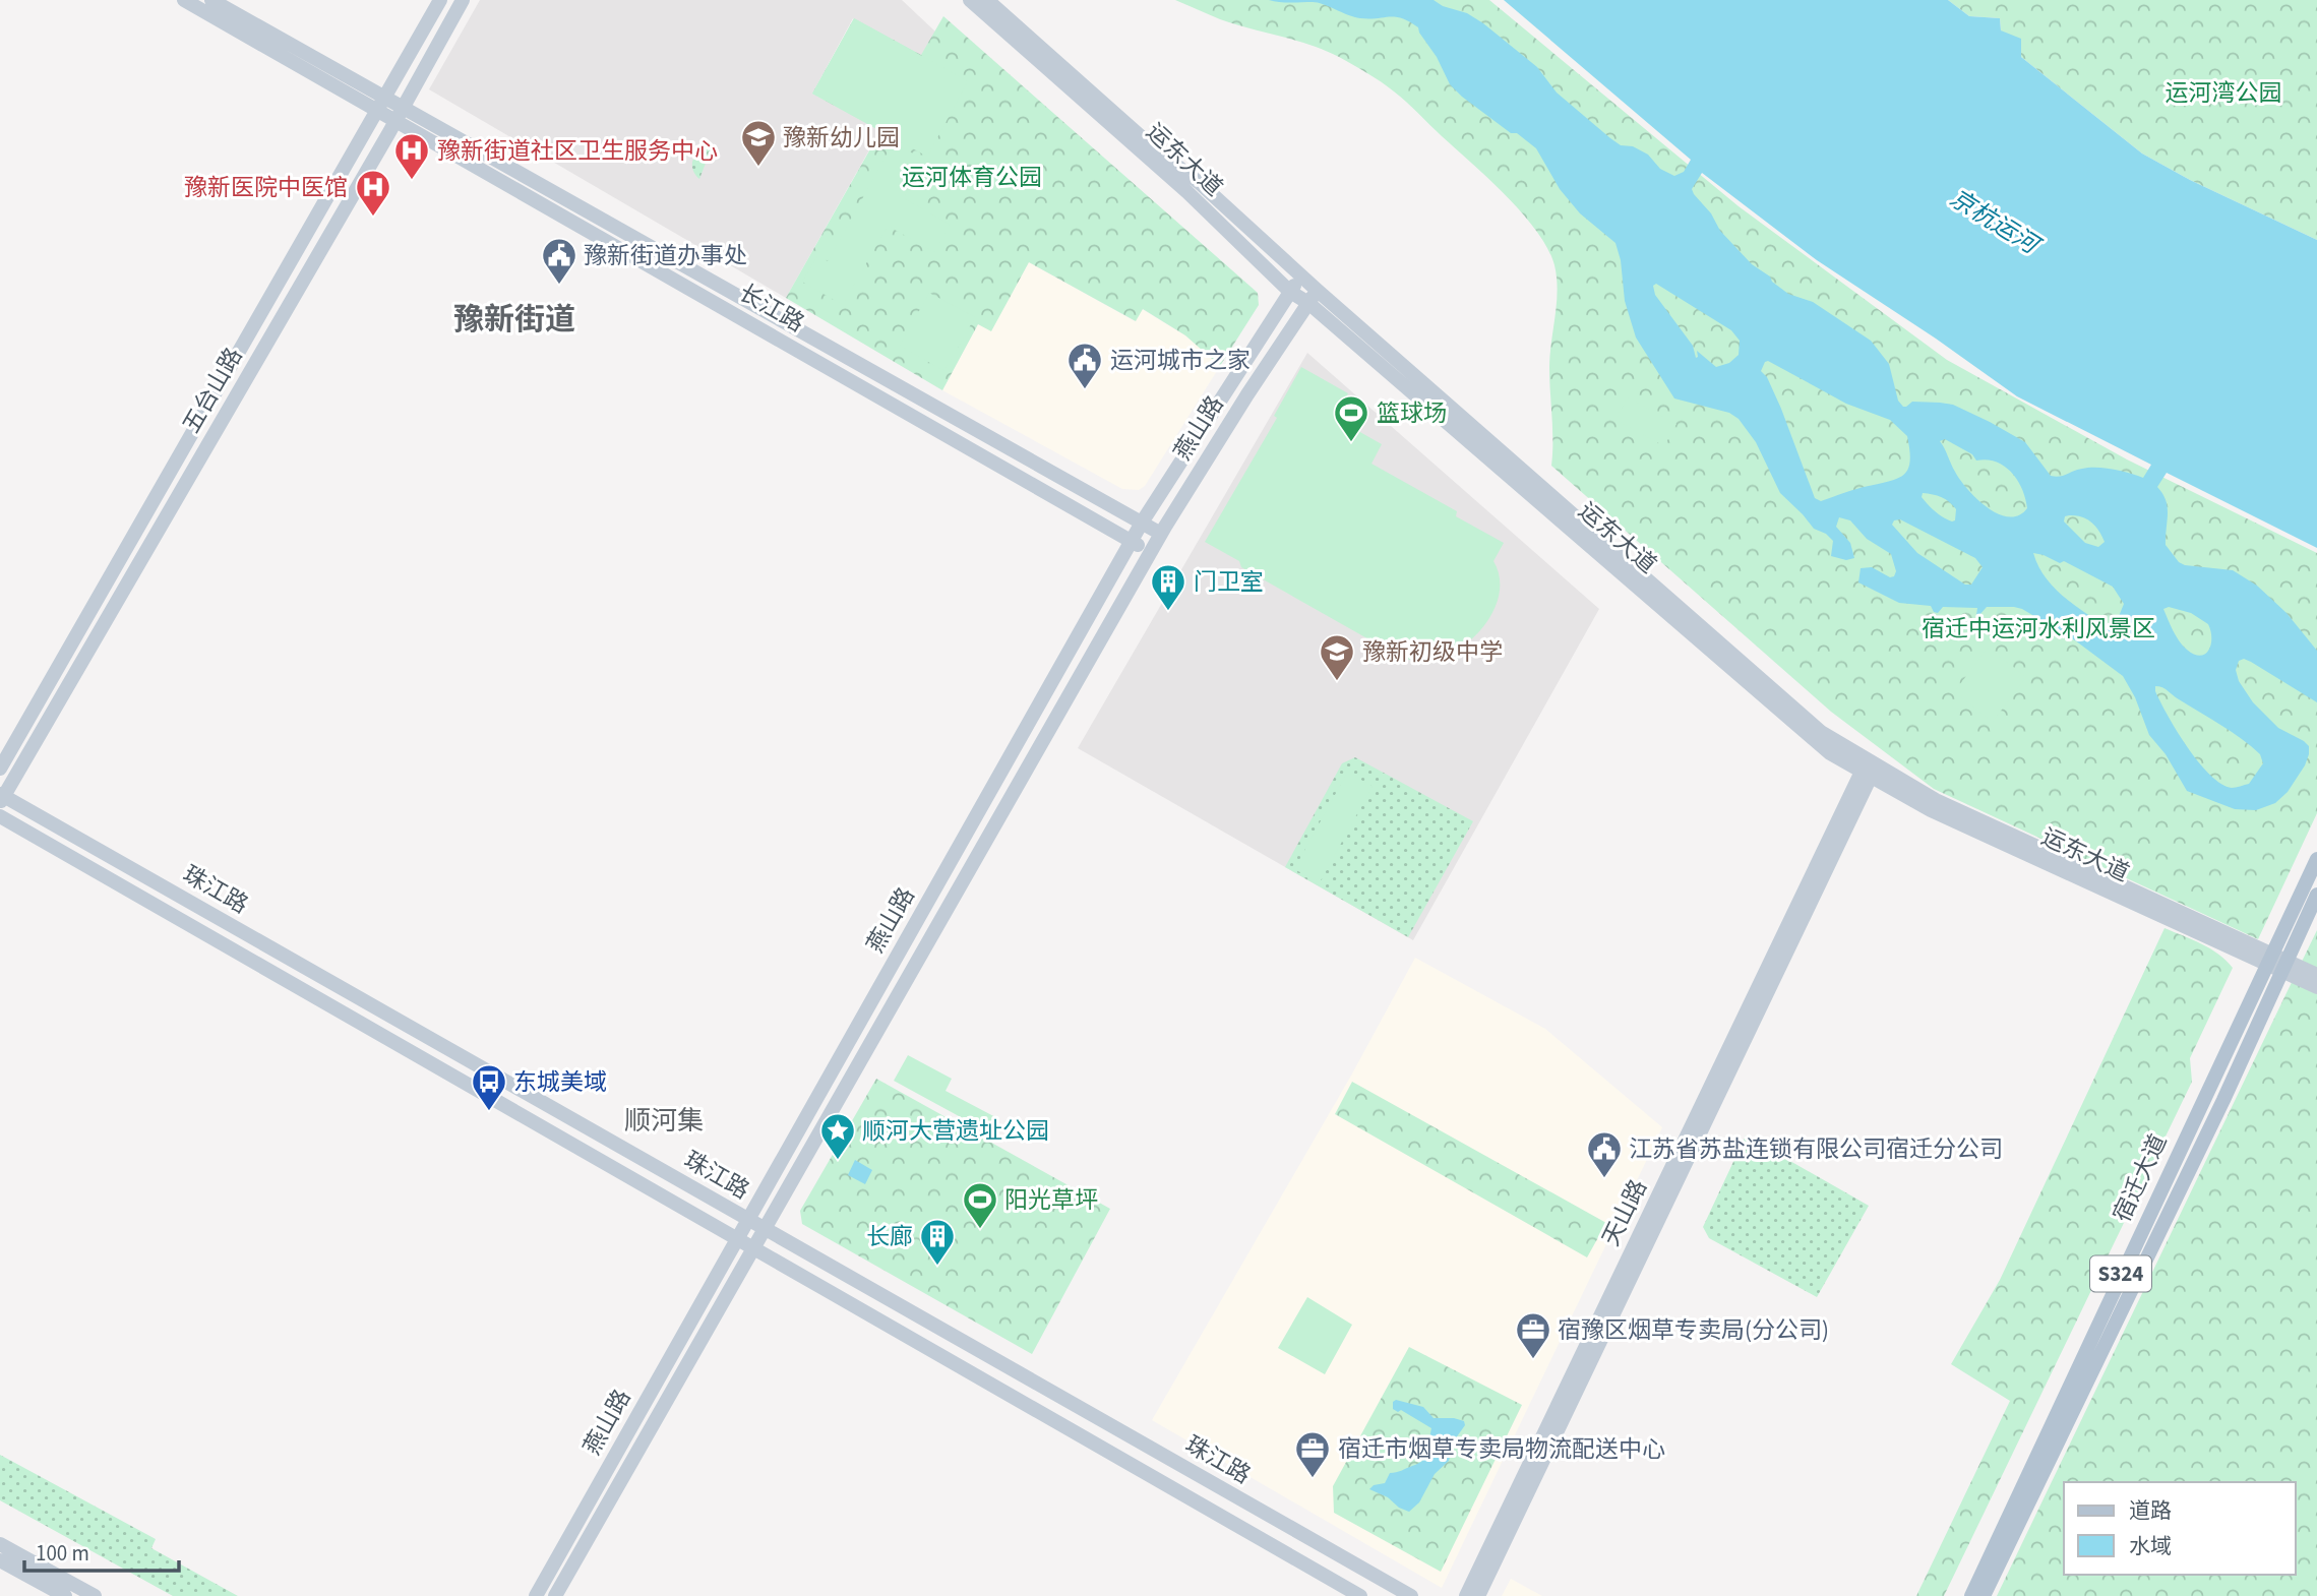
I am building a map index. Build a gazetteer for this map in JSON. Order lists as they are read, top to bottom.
{
  "streets": {
    "main road": ["宿迁大道", "S324"],
    "street": [
      "运东大道",
      "长江路",
      "五台山路",
      "燕山路",
      "珠江路",
      "天山路"
    ]
  },
  "crossings": [
    ["运东大道", "燕山路"],
    ["运东大道", "宿迁大道"],
    ["运东大道", "天山路"],
    ["长江路", "五台山路"],
    ["长江路", "燕山路"],
    ["五台山路", "珠江路"],
    ["燕山路", "珠江路"]
  ],
  "districts": ["豫新街道", "顺河集"],
  "water": ["京杭运河"],
  "parks": ["运河湾公园", "运河体育公园", "宿迁中运河水利风景区"],
  "places": {
    "school or university": ["豫新幼儿园", "豫新初级中学"],
    "hospital": ["豫新街道社区卫生服务中心", "豫新医院中医馆"],
    "public building": ["豫新街道办事处", "运河城市之家", "江苏省苏盐连锁有限公司宿迁分公司"],
    "sports": ["篮球场", "阳光草坪"],
    "building": ["门卫室", "长廊"],
    "bus stop": ["东城美域"],
    "place": ["顺河大营遗址公园"],
    "office": ["宿豫区烟草专卖局(分公司)", "宿迁市烟草专卖局物流配送中心"]
  },
  "legend": ["道路", "水域"],
  "scale_bar": "100 m"
}
